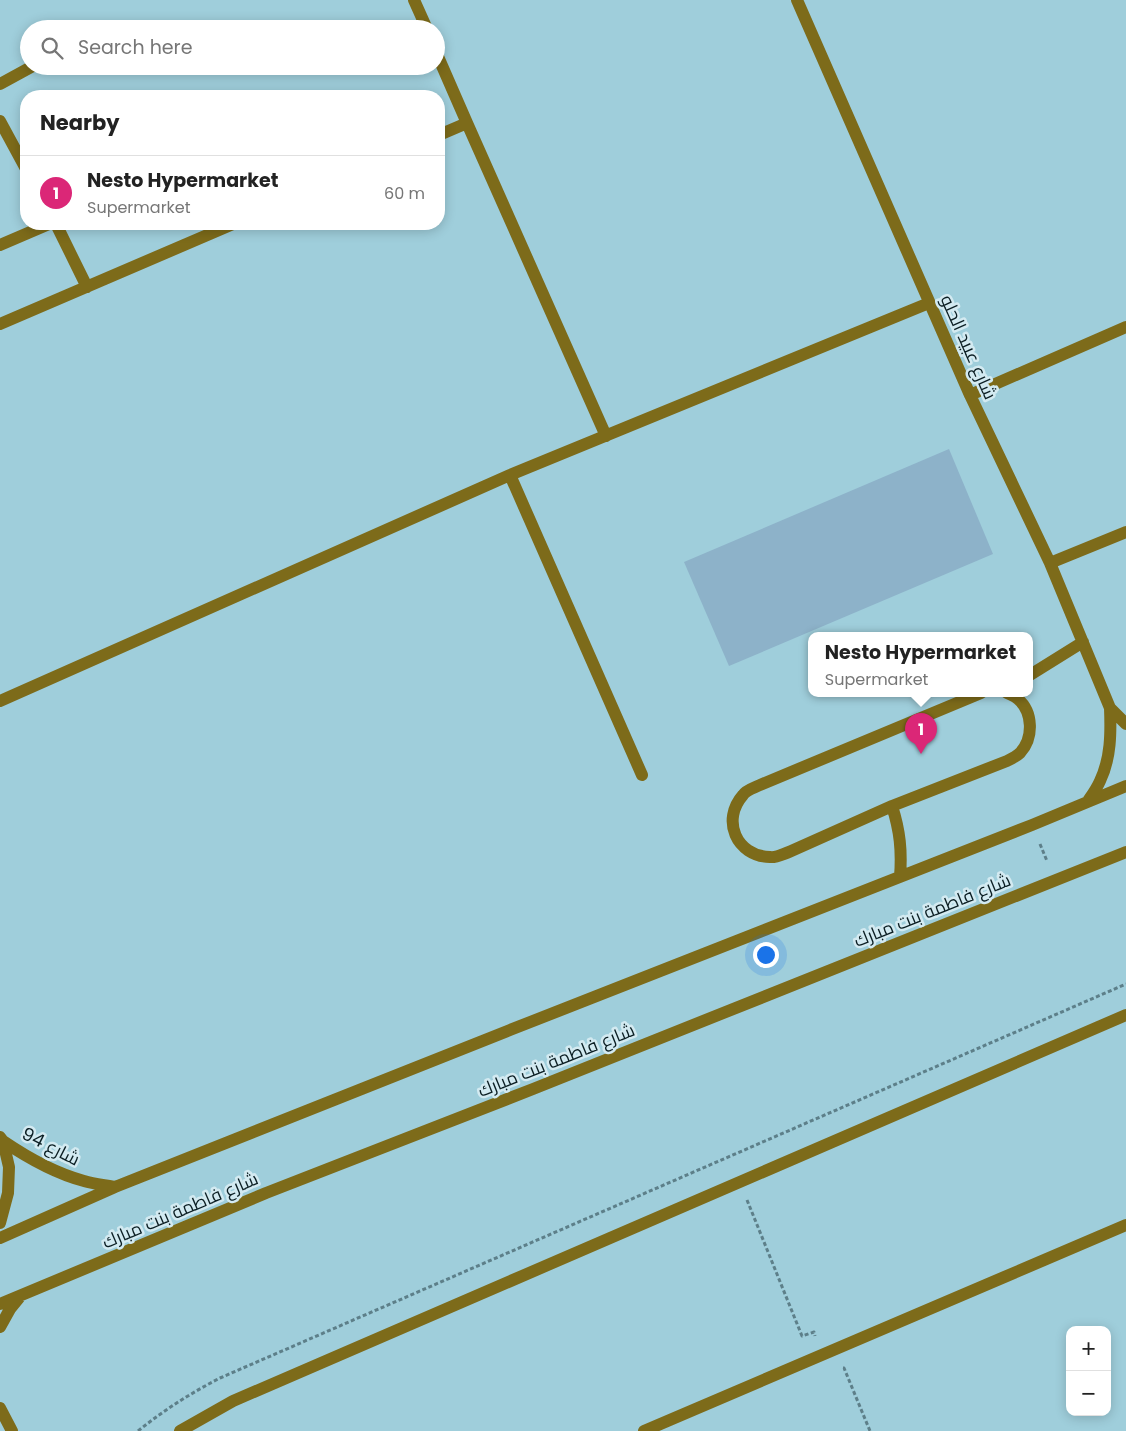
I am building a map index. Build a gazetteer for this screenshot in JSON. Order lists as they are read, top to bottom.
{
  "streets": {
    "street": ["شارع عبيد الحلو", "شارع فاطمة بنت مبارك", "شارع 94"]
  },
  "page": {
    "search": "Search here",
    "heading": "Nearby",
    "list": [
      {
        "mark": "1",
        "name": "Nesto Hypermarket",
        "note": "Supermarket",
        "value": "60 m"
      }
    ],
    "popup": ["Nesto Hypermarket", "Supermarket"],
    "pins": "1",
    "map_buttons": ["+", "−"]
  }
}
